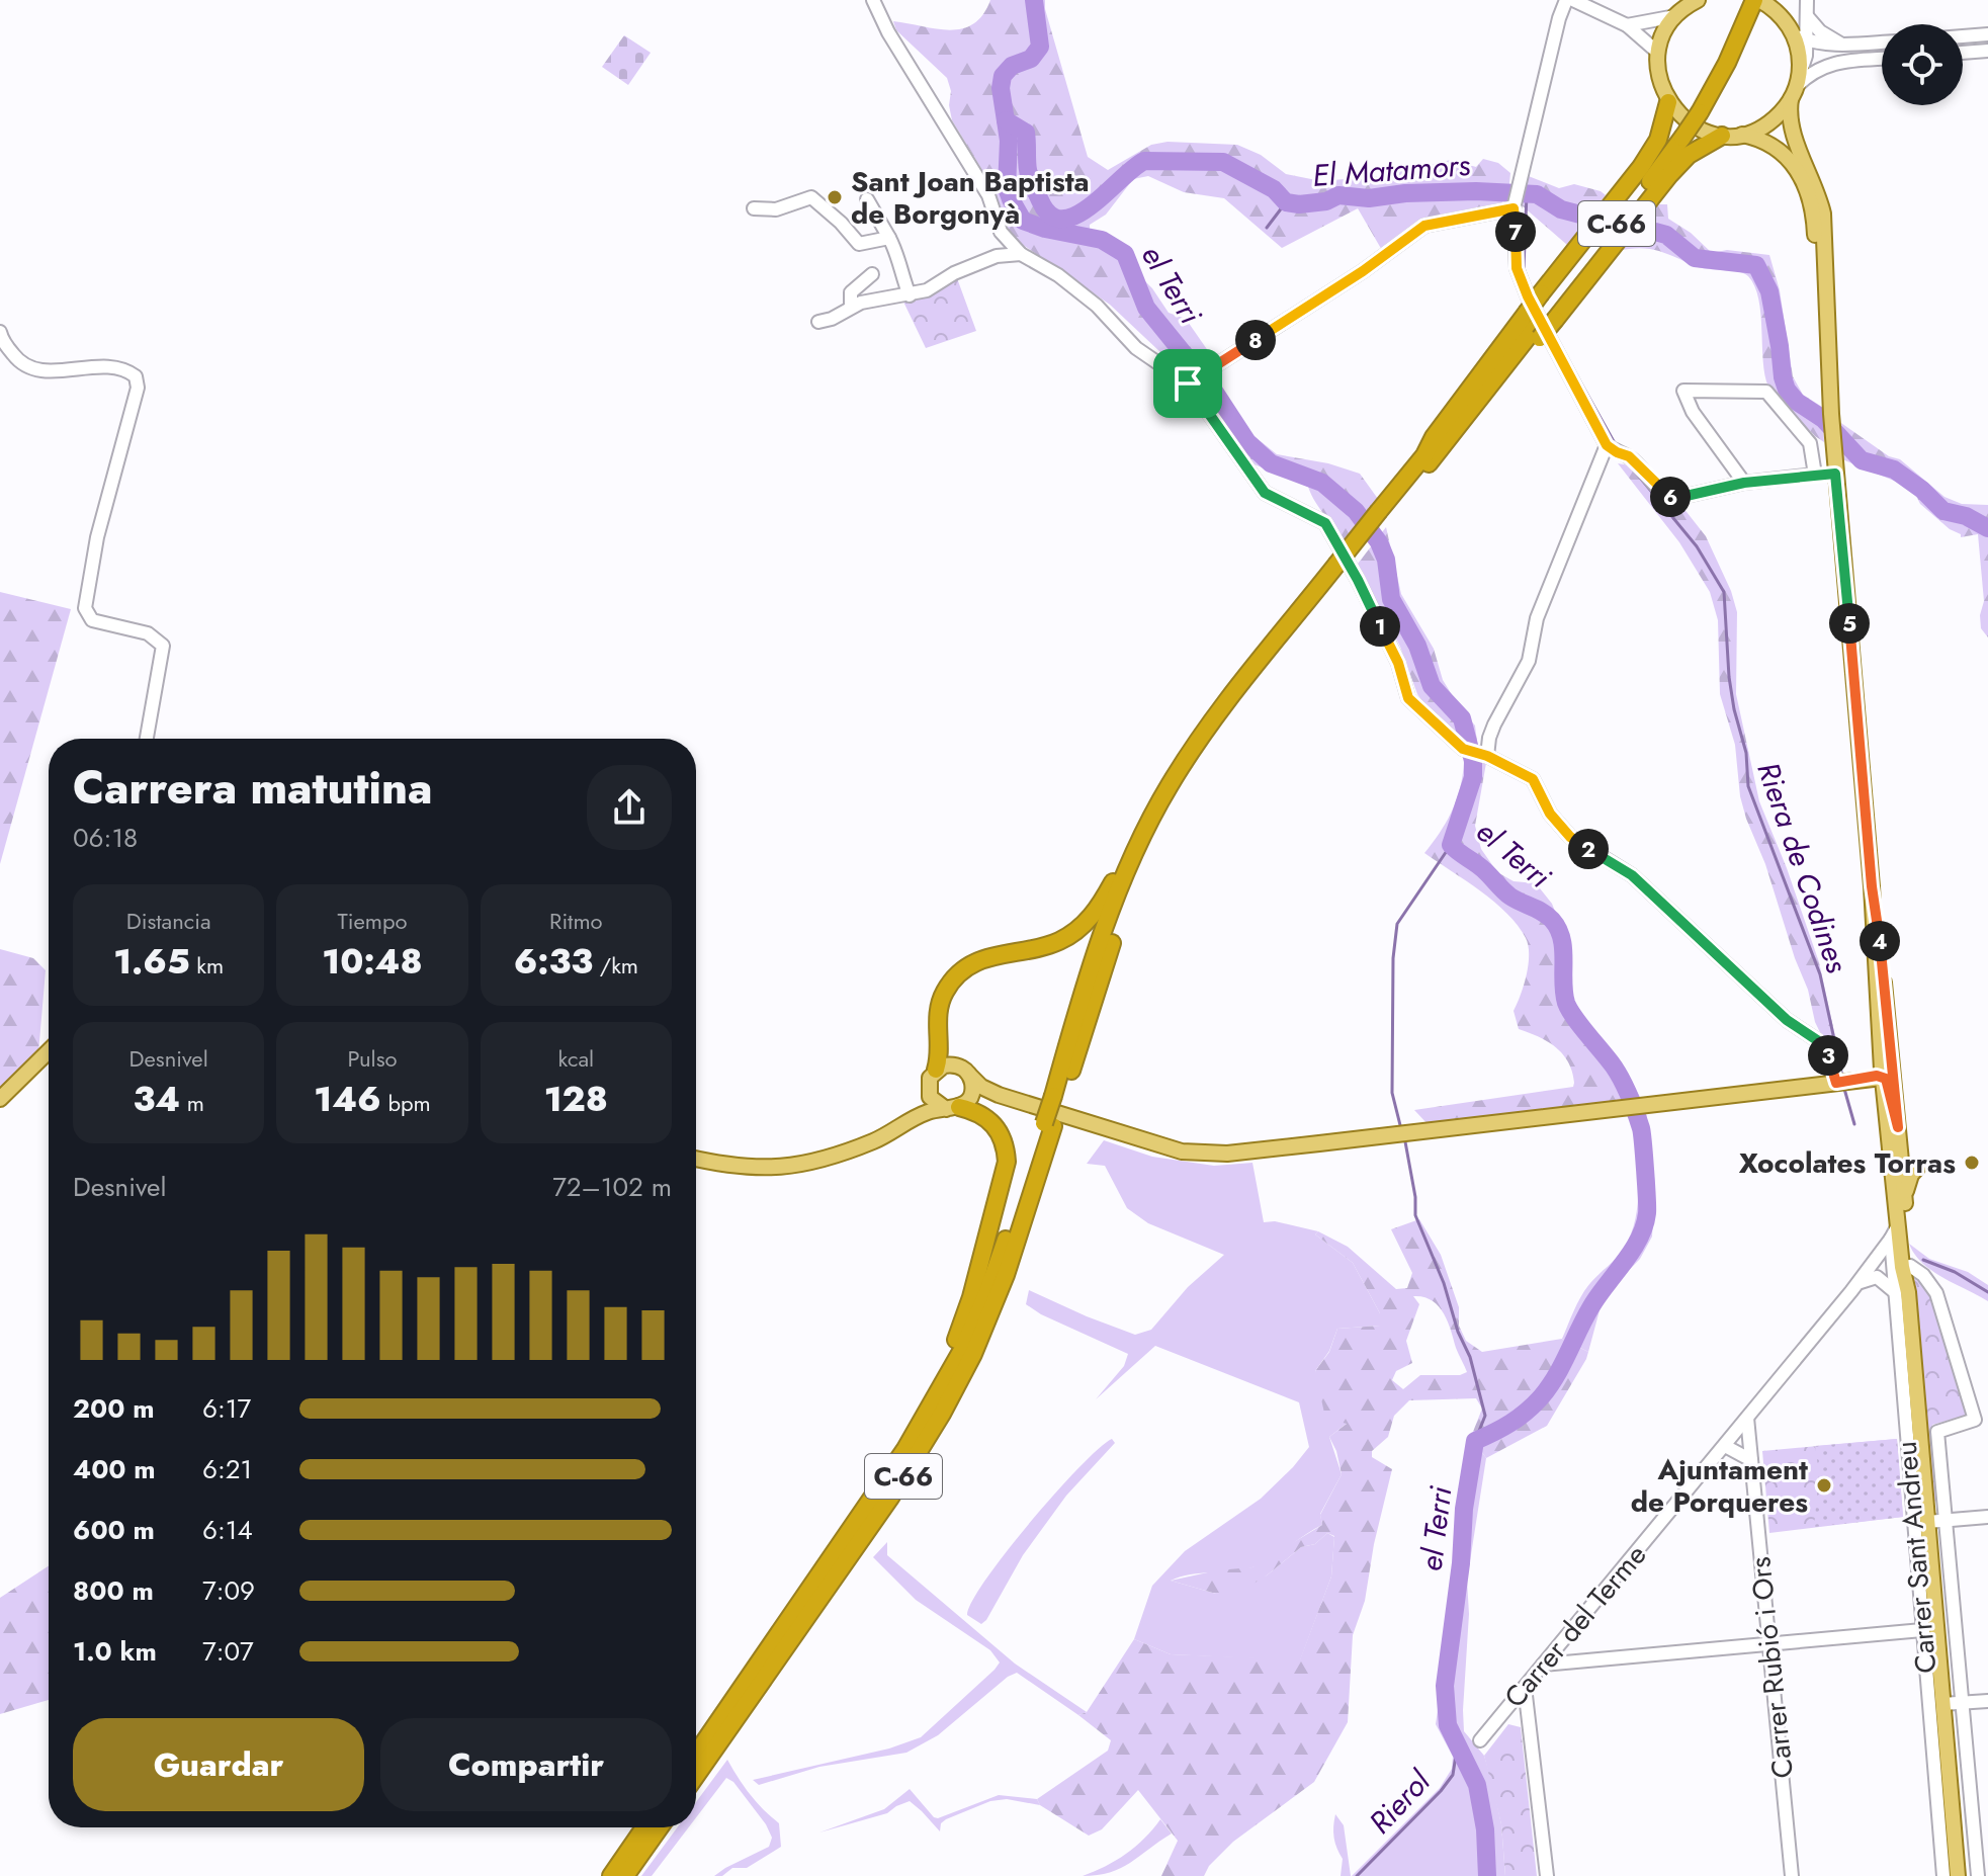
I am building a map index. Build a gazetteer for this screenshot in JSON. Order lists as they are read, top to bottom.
{
  "streets": {
    "highway": ["C-66"],
    "street": ["Carrer Sant Andreu", "Carrer del Terme", "Carrer Rubió i Ors"]
  },
  "crossings": [
    ["Carrer del Terme", "Carrer Rubió i Ors"]
  ],
  "water": [
    "El Matamors",
    "el Terri",
    "Riera de Codines",
    "Rierol"
  ],
  "places": ["Sant Joan Baptista de Borgonyà", "Xocolates Torras", "Ajuntament de Porqueres"],
  "page": {
    "pins": [
      "7",
      "8",
      "6",
      "5",
      "1",
      "2",
      "4",
      "3"
    ],
    "heading": ["Carrera matutina", "06:18"],
    "stats": [
      ["Distancia", "1.65 km"],
      ["Tiempo", "10:48"],
      ["Ritmo", "6:33 /km"],
      ["Desnivel", "34 m"],
      ["Pulso", "146 bpm"],
      ["kcal", "128"]
    ],
    "chart": ["Desnivel", "72–102 m"],
    "list": [
      {
        "name": "200 m",
        "note": "6:17"
      },
      {
        "name": "400 m",
        "note": "6:21"
      },
      {
        "name": "600 m",
        "note": "6:14"
      },
      {
        "name": "800 m",
        "note": "7:09"
      },
      {
        "name": "1.0 km",
        "note": "7:07"
      }
    ],
    "buttons": ["Guardar", "Compartir"]
  }
}
